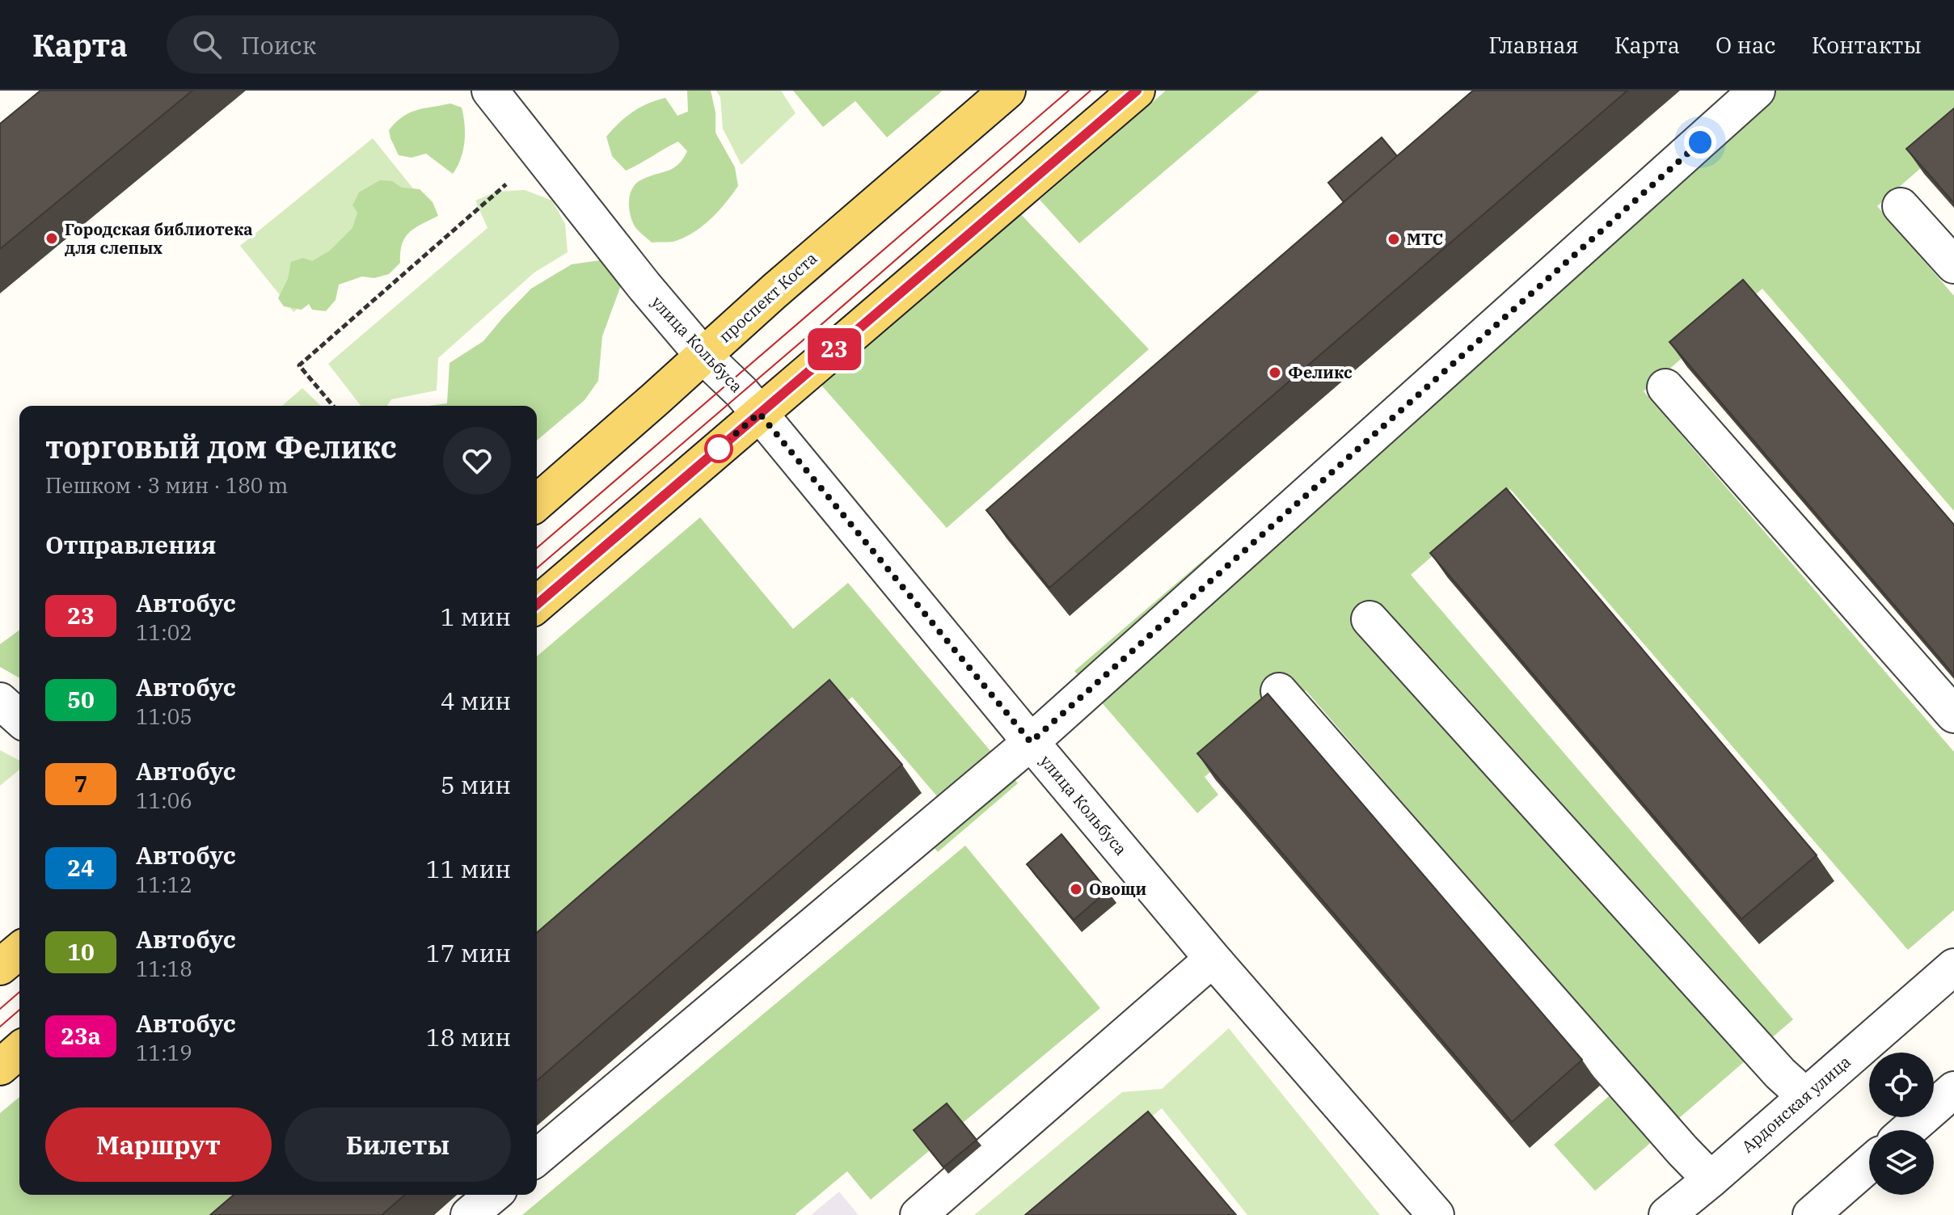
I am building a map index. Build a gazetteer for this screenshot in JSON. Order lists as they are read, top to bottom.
{
  "streets": {
    "main road": ["проспект Коста"],
    "street": ["улица Кольбуса", "Ардонская улица"]
  },
  "crossings": [
    ["проспект Коста", "улица Кольбуса"]
  ],
  "places": [
    "Городская библиотека для слепых",
    "МТС",
    "Феликс",
    "Овощи"
  ],
  "lines": ["bus line 23"],
  "page": {
    "header": "Карта",
    "search": "Поиск",
    "nav": [
      "Главная",
      "Карта",
      "О нас",
      "Контакты"
    ],
    "on_map": "23",
    "heading": [
      ["торговый дом Феликс", "Пешком · 3 мин · 180 m"],
      "Отправления"
    ],
    "list": [
      {
        "mark": "23",
        "name": "Автобус",
        "note": "11:02",
        "value": "1 мин"
      },
      {
        "mark": "50",
        "name": "Автобус",
        "note": "11:05",
        "value": "4 мин"
      },
      {
        "mark": "7",
        "name": "Автобус",
        "note": "11:06",
        "value": "5 мин"
      },
      {
        "mark": "24",
        "name": "Автобус",
        "note": "11:12",
        "value": "11 мин"
      },
      {
        "mark": "10",
        "name": "Автобус",
        "note": "11:18",
        "value": "17 мин"
      },
      {
        "mark": "23a",
        "name": "Автобус",
        "note": "11:19",
        "value": "18 мин"
      }
    ],
    "buttons": ["Маршрут", "Билеты"]
  }
}
